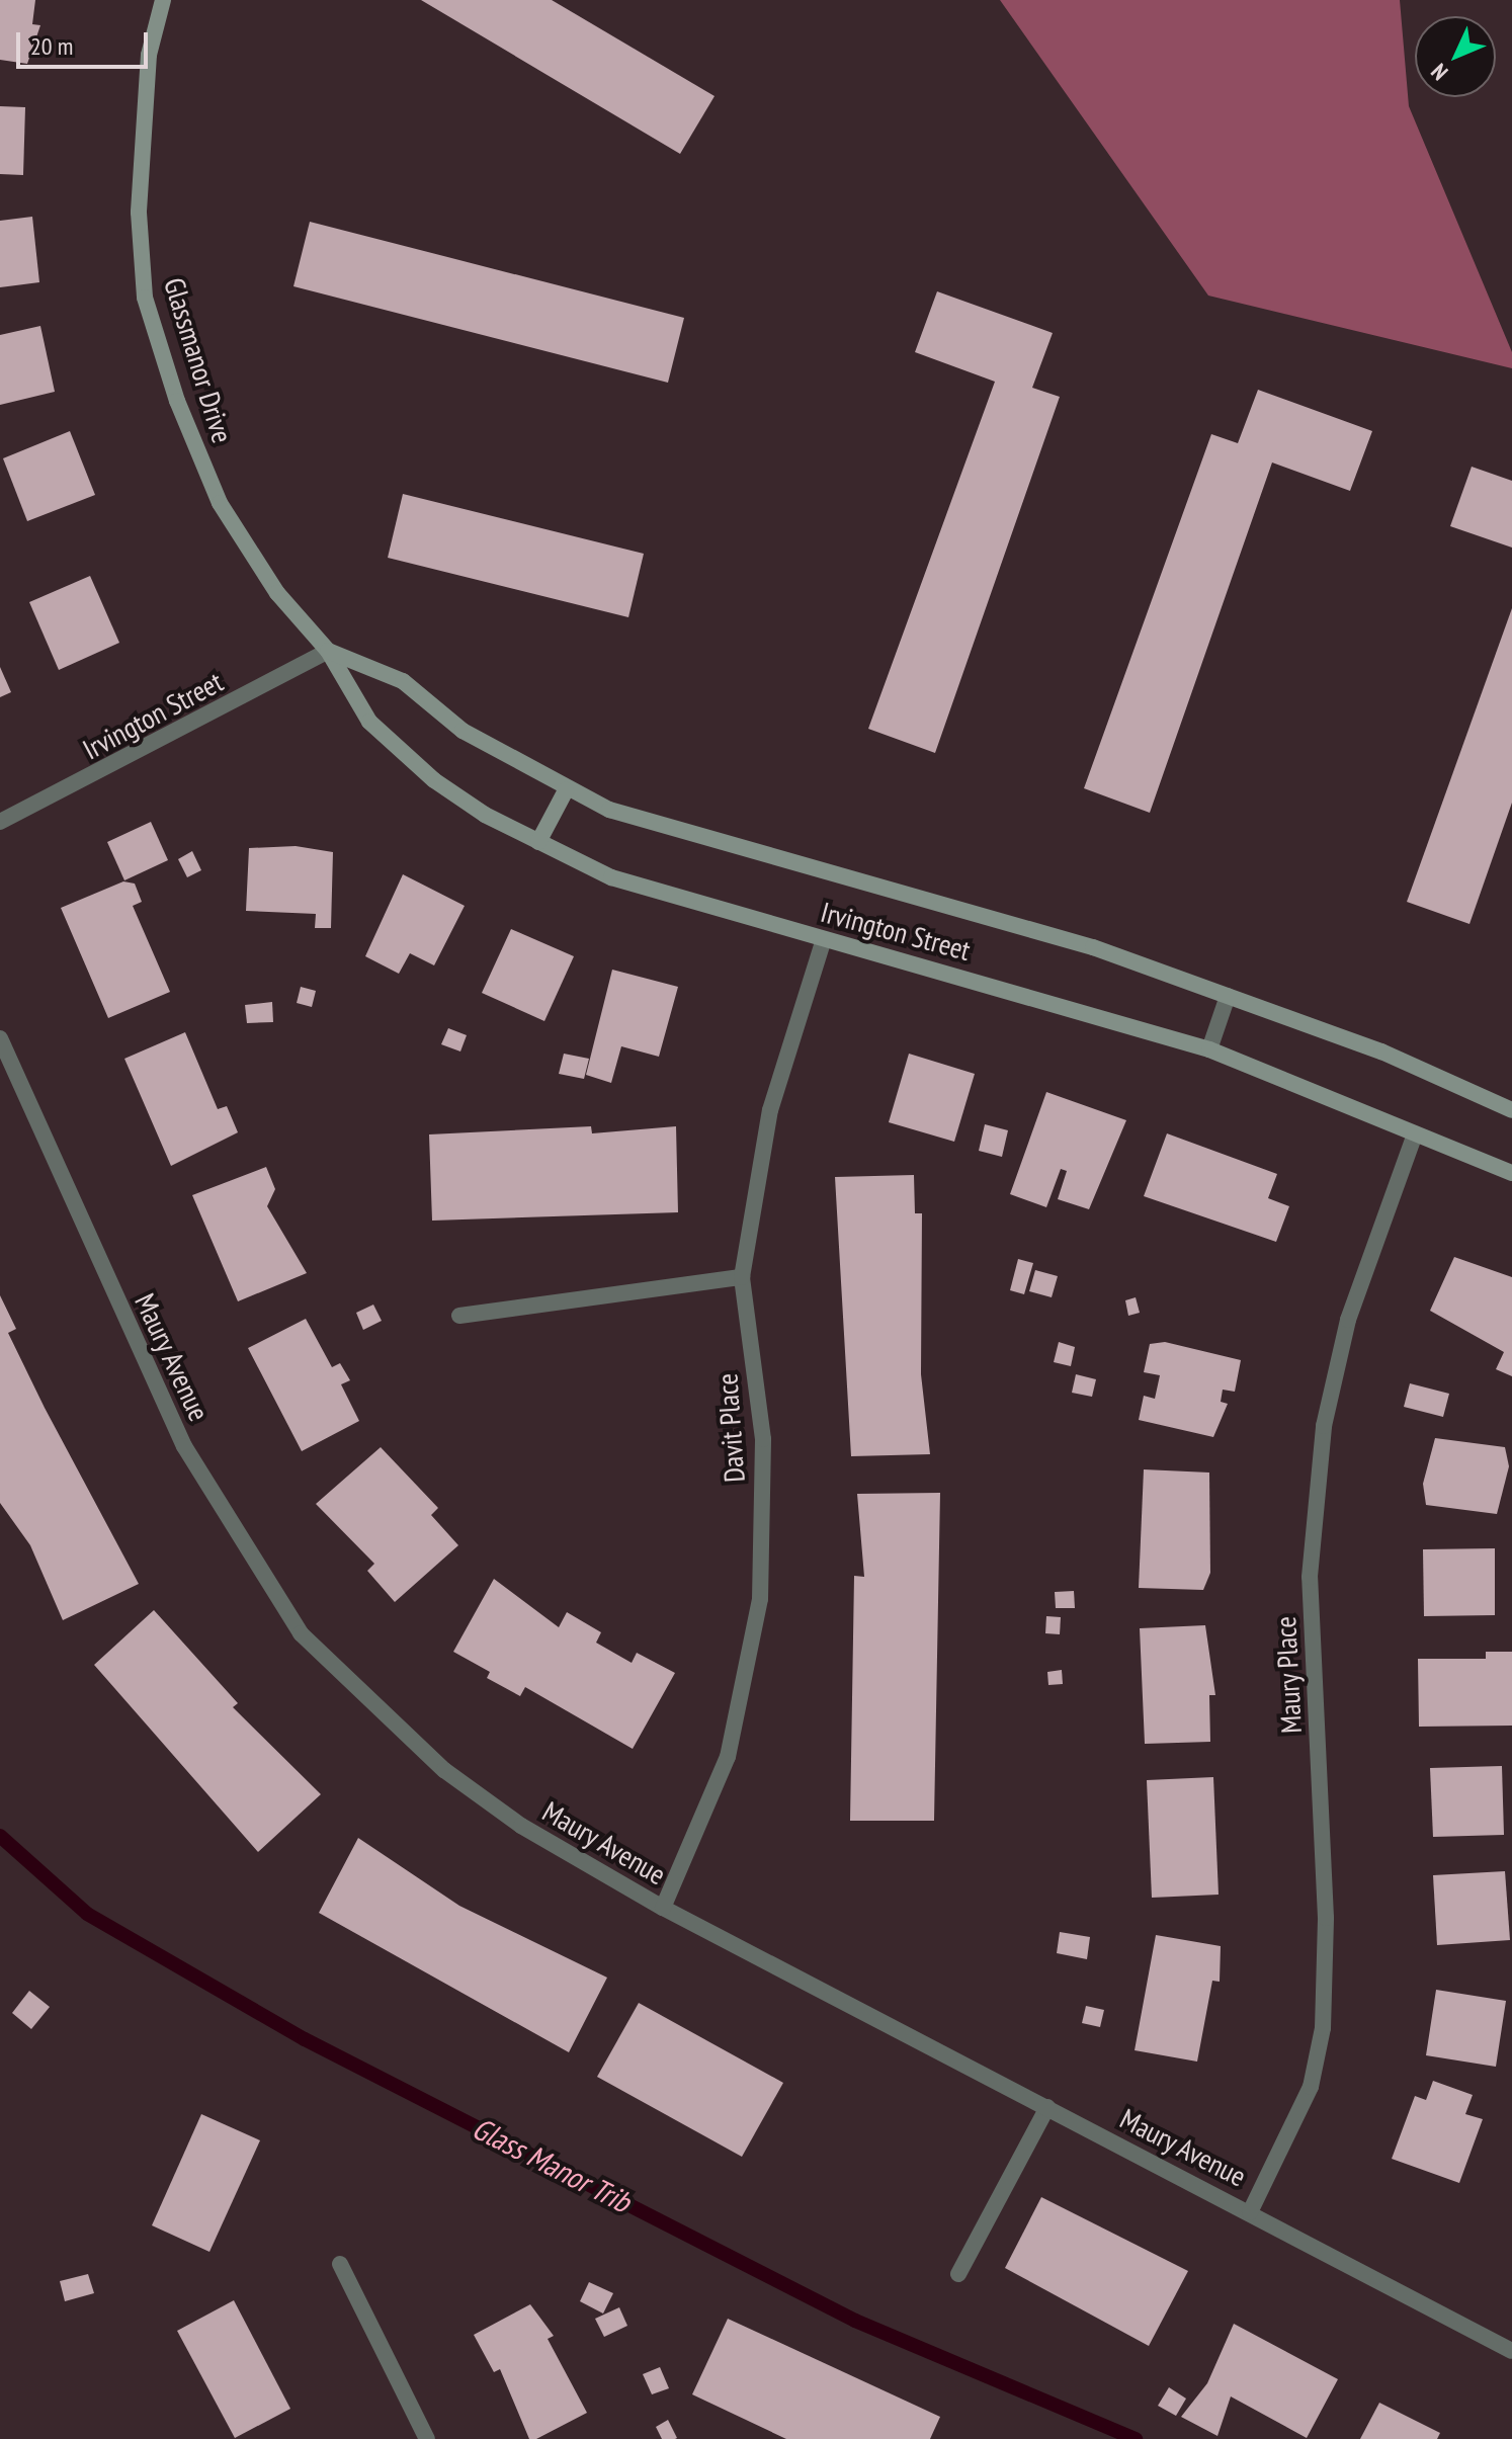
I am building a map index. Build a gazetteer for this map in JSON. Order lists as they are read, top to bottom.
{
  "streets": {
    "street": [
      "Glassmanor Drive",
      "Irvington Street",
      "Maury Avenue",
      "Davit Place",
      "Maury Place"
    ]
  },
  "crossings": [
    ["Glassmanor Drive", "Irvington Street"],
    ["Irvington Street", "Davit Place"],
    ["Irvington Street", "Maury Place"],
    ["Maury Avenue", "Davit Place"],
    ["Maury Avenue", "Maury Place"]
  ],
  "water": ["Glass Manor Trib"],
  "scale_bar": "20 m",
  "north": "bottom left"
}
